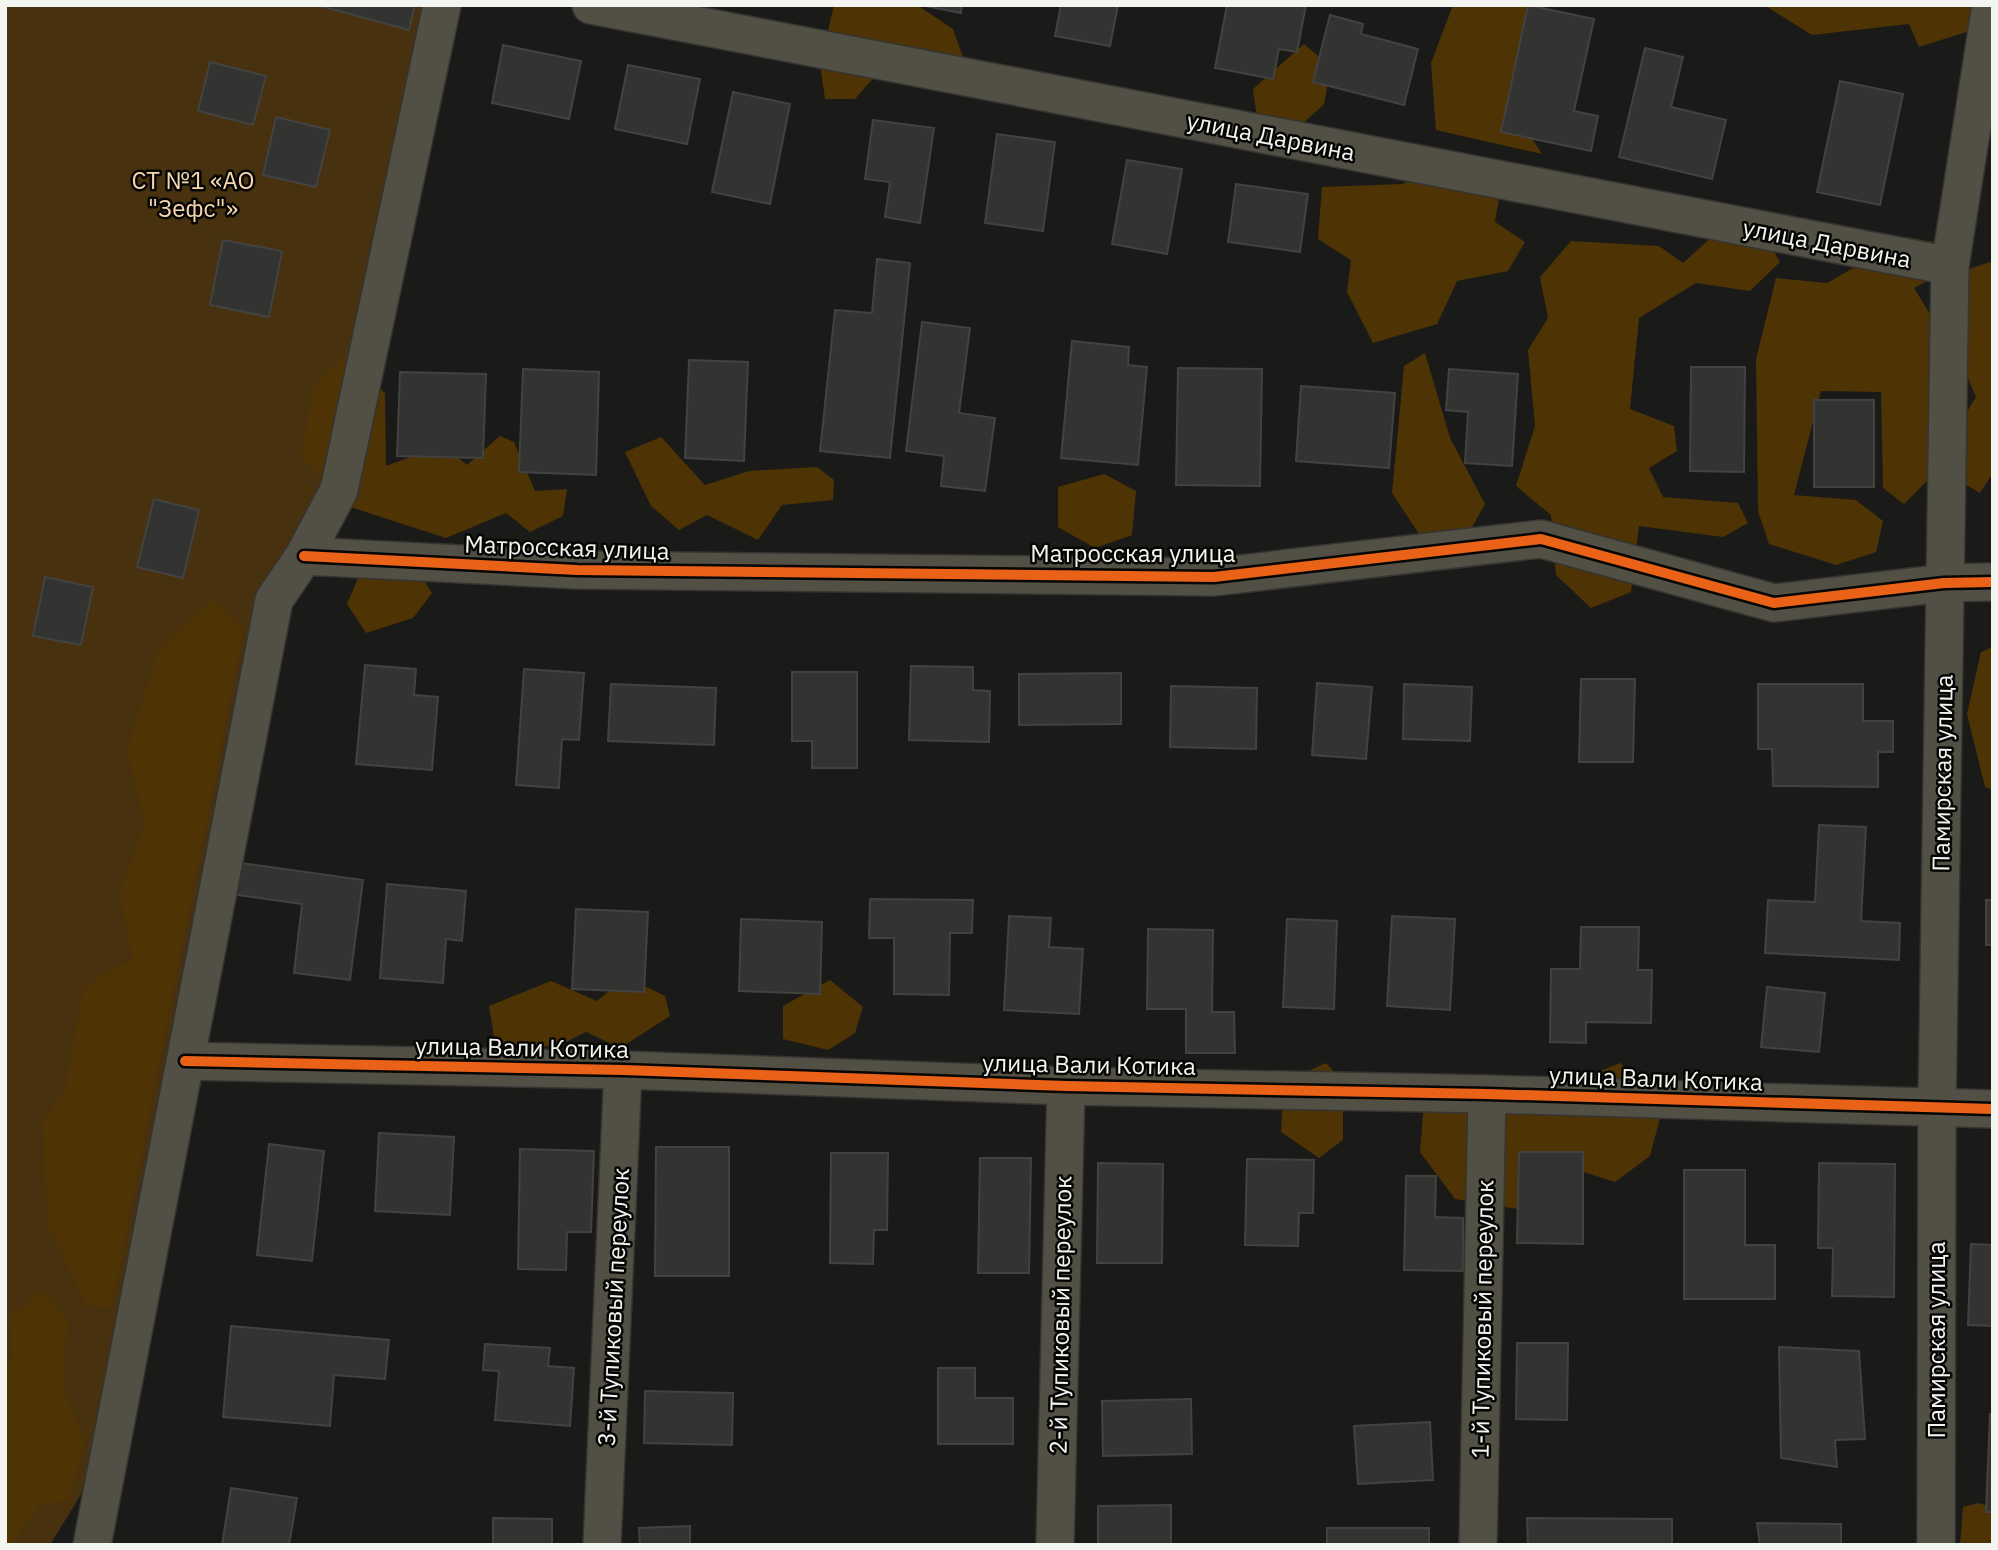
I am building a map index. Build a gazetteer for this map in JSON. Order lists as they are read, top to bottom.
{
  "streets": {
    "street": [
      "улица Дарвина",
      "Матросская улица",
      "Памирская улица",
      "улица Вали Котика",
      "3-й Тупиковый переулок",
      "2-й Тупиковый переулок",
      "1-й Тупиковый переулок"
    ]
  },
  "crossings": [
    ["улица Дарвина", "Памирская улица"],
    ["Матросская улица", "Памирская улица"],
    ["Памирская улица", "улица Вали Котика"],
    ["улица Вали Котика", "3-й Тупиковый переулок"],
    ["улица Вали Котика", "2-й Тупиковый переулок"],
    ["улица Вали Котика", "1-й Тупиковый переулок"]
  ],
  "parks": ["СТ №1 «АО \"Зефс\"»"]
}
